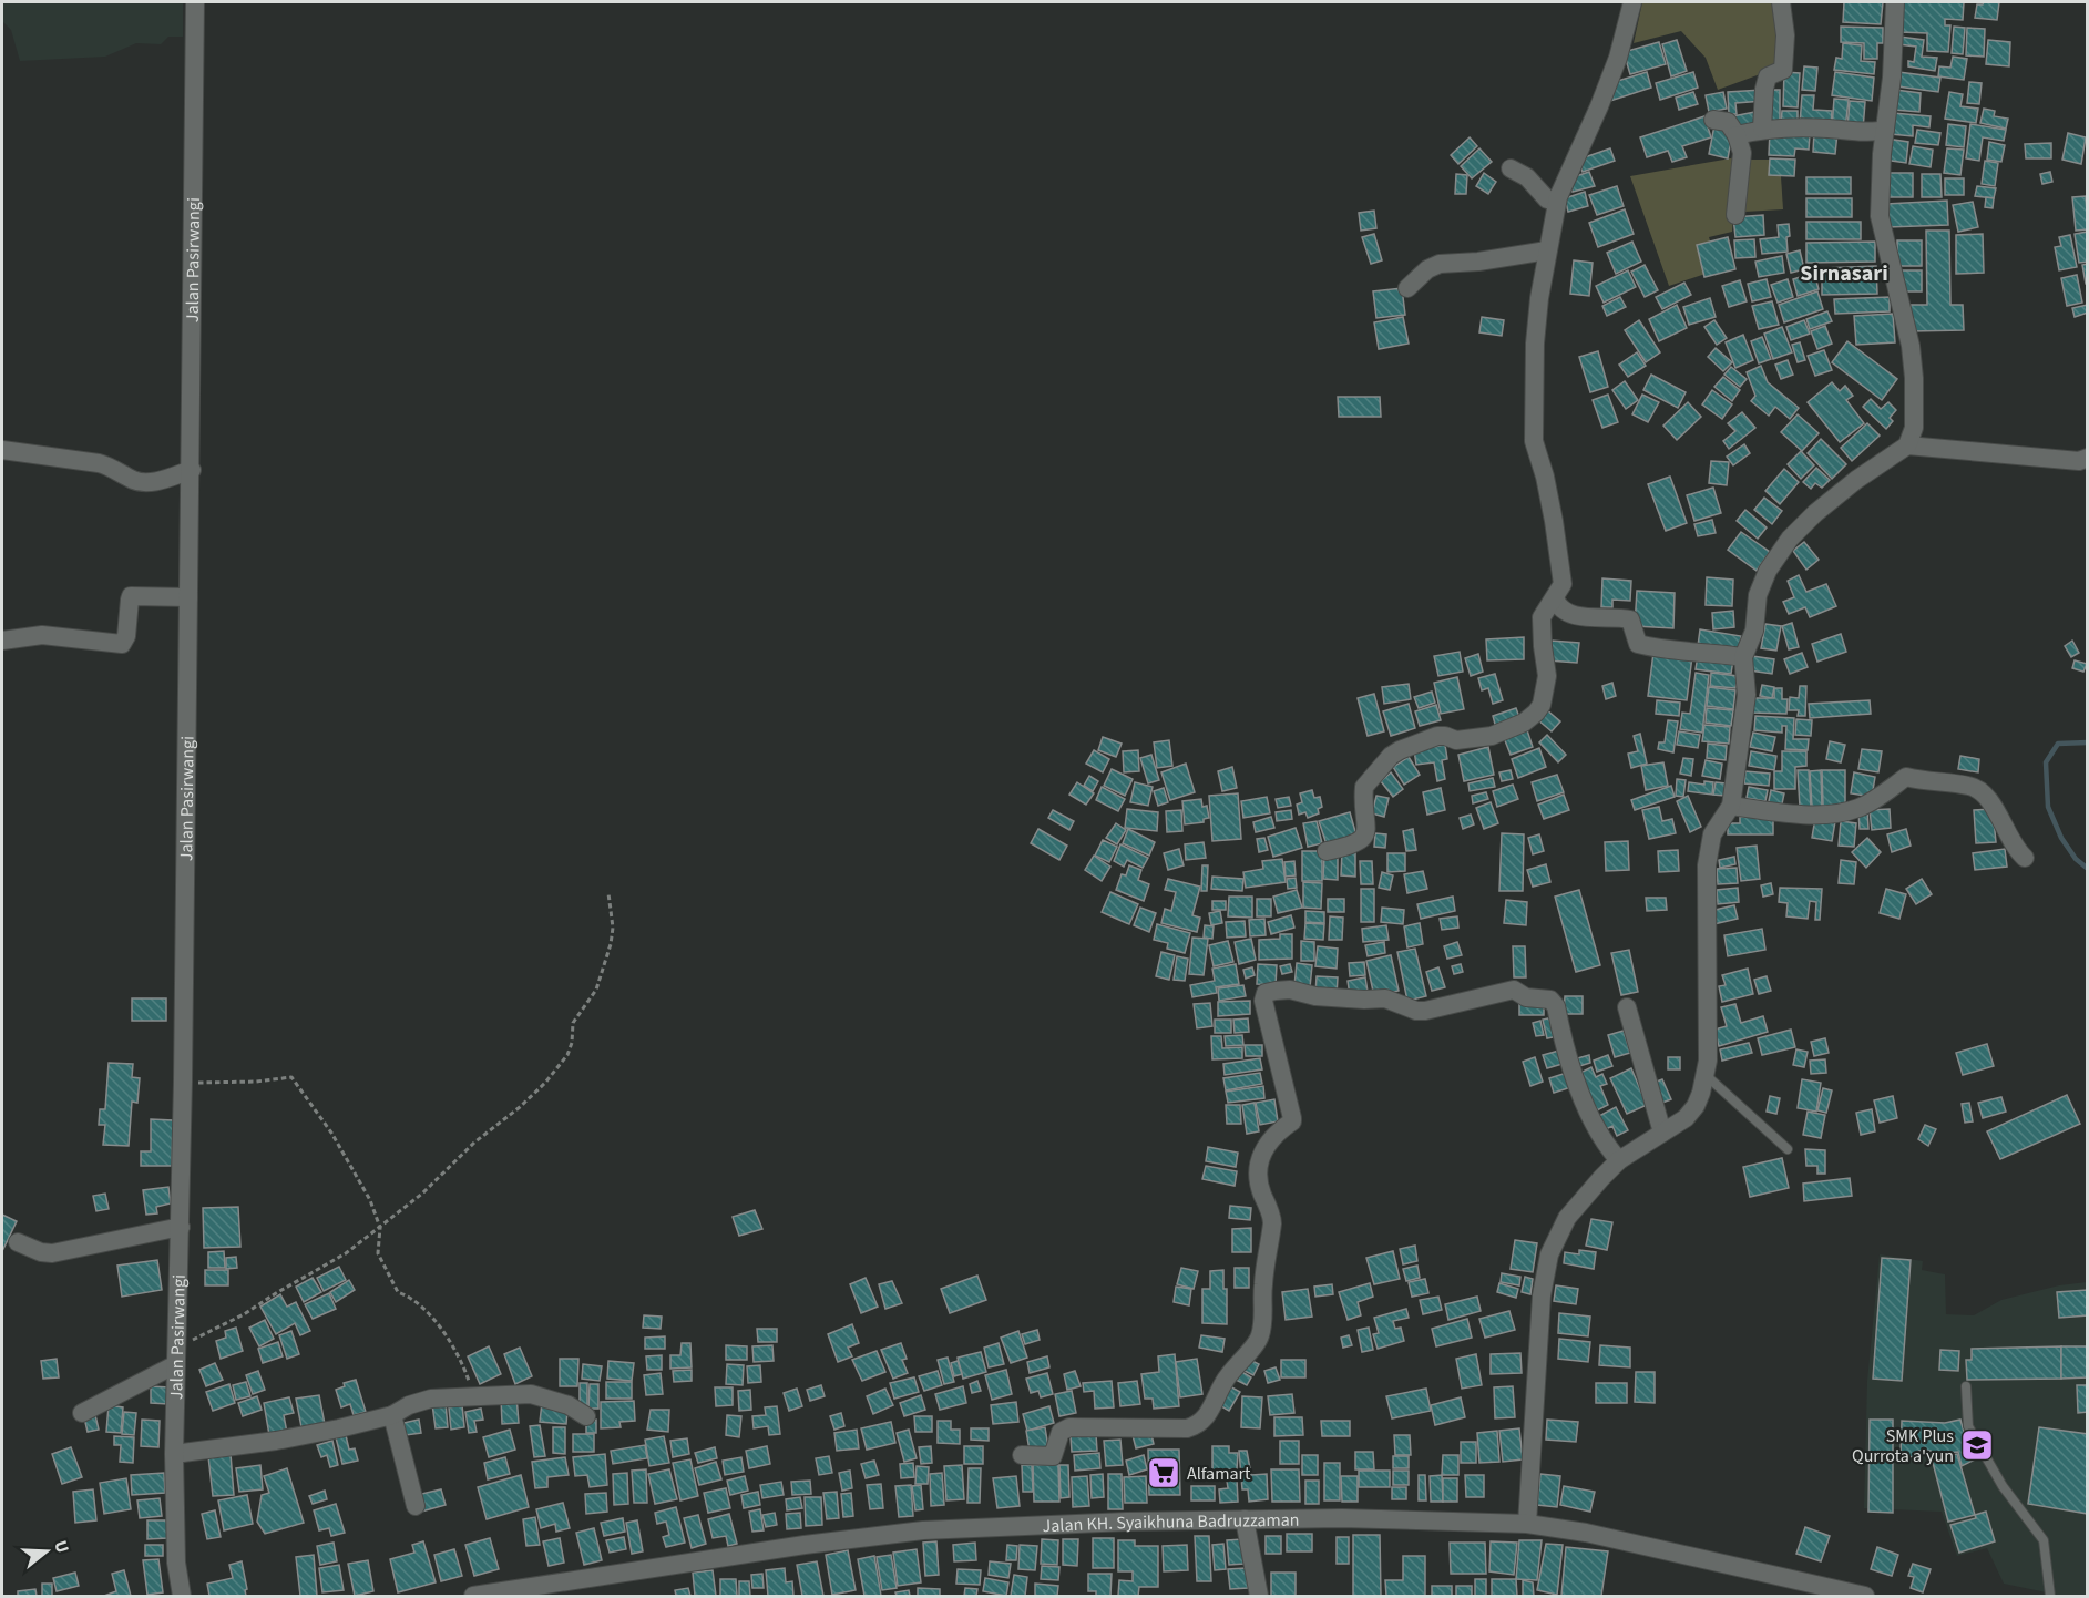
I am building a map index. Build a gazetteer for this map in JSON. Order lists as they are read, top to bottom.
{
  "streets": {
    "street": ["Jalan Pasirwangi", "Jalan KH. Syaikhuna Badruzzaman"]
  },
  "districts": ["Sirnasari"],
  "places": {
    "school or university": ["SMK Plus Qurrota a'yun"],
    "supermarket": ["Alfamart"]
  },
  "north": "right"
}
